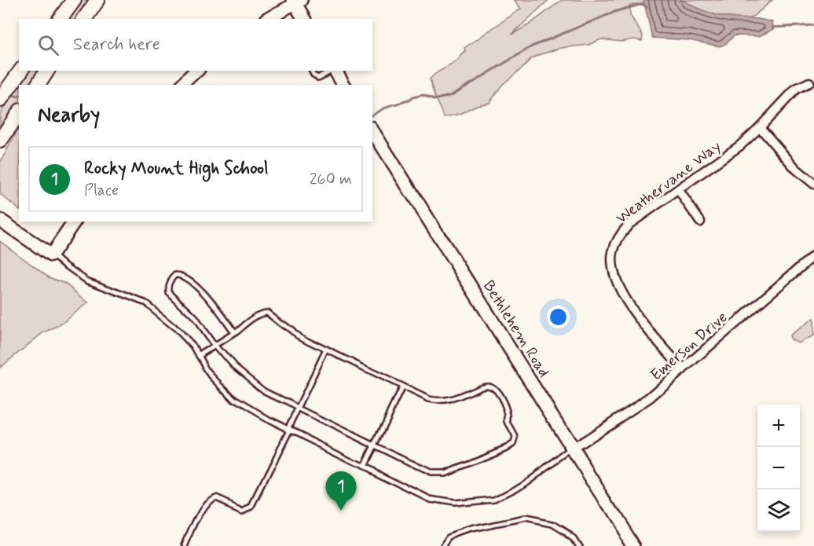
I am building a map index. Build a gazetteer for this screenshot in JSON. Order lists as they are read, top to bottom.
{
  "streets": {
    "main road": ["Bethlehem Road"],
    "street": ["Weathervane Way", "Emerson Drive"]
  },
  "crossings": [
    ["Weathervane Way", "Emerson Drive"],
    ["Bethlehem Road", "Emerson Drive"]
  ],
  "page": {
    "search": "Search here",
    "heading": "Nearby",
    "list": [
      {
        "mark": "1",
        "name": "Rocky Mount High School",
        "note": "Place",
        "value": "260 m"
      }
    ],
    "map_buttons": ["+", "−"],
    "pins": "1"
  }
}
